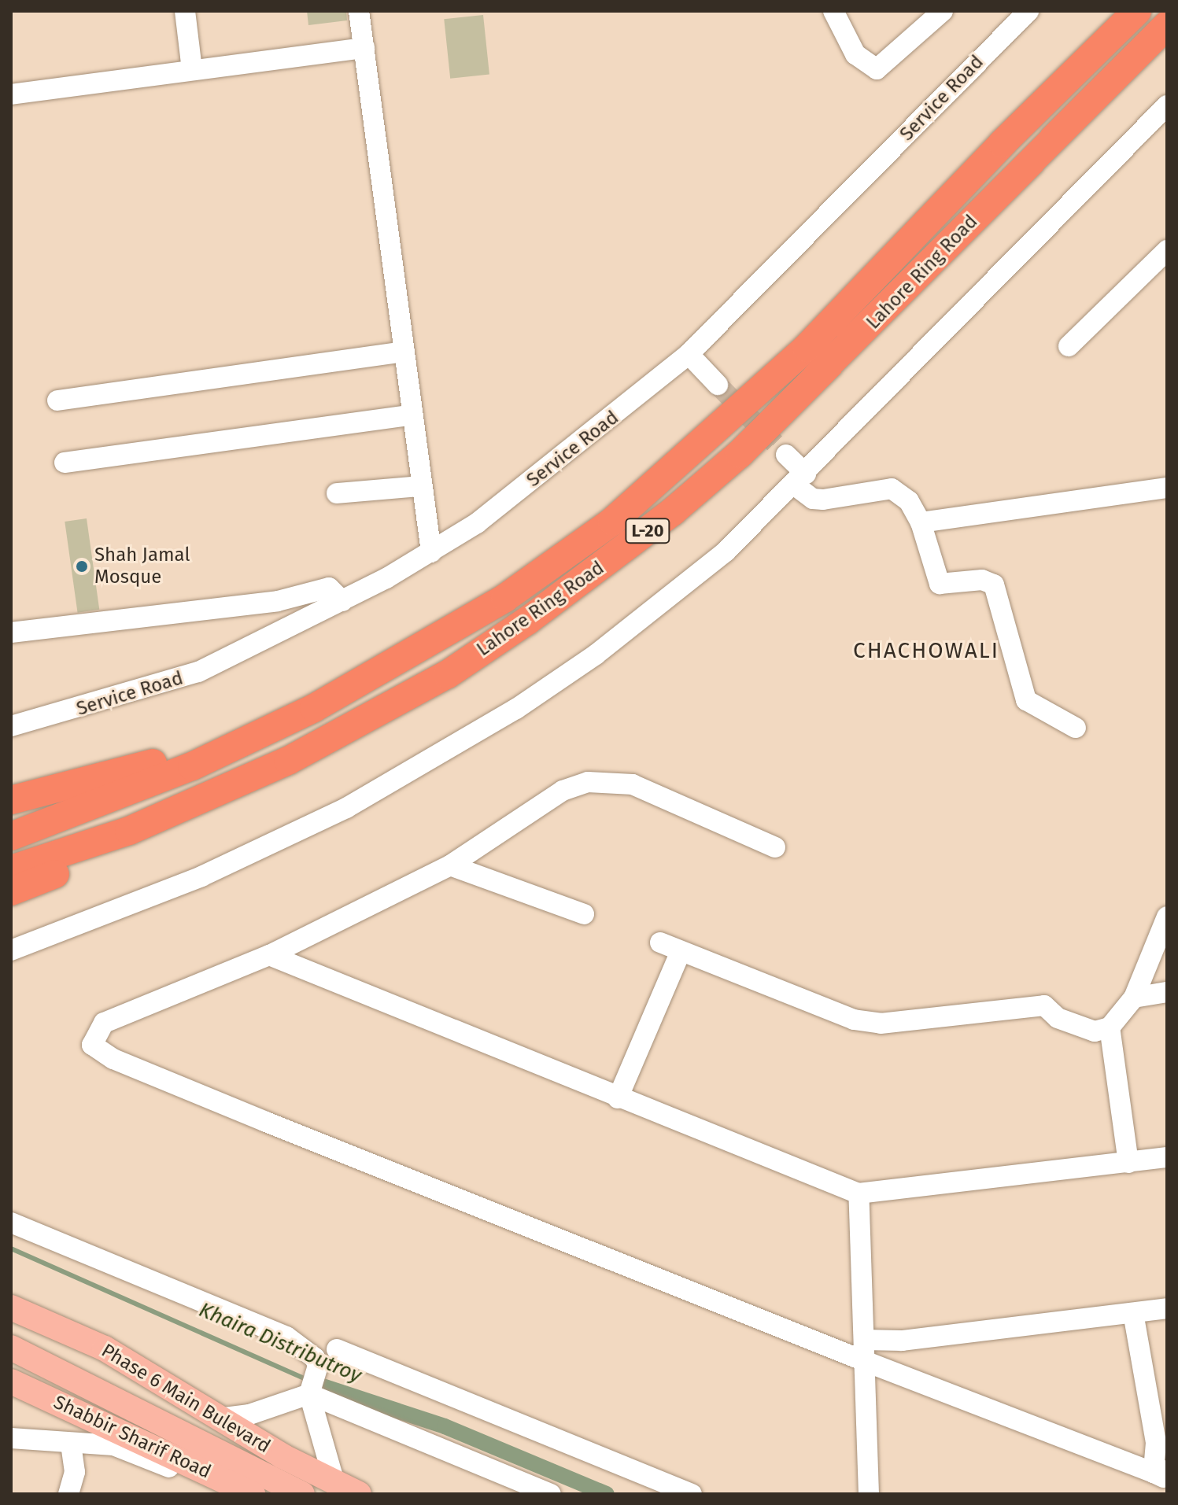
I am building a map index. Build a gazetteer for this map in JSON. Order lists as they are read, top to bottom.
{
  "streets": {
    "highway": ["Lahore Ring Road", "L-20"],
    "main road": ["Phase 6 Main Bulevard", "Shabbir Sharif Road"],
    "street": ["Service Road"]
  },
  "districts": ["CHACHOWALI"],
  "water": ["Khaira Distributroy"],
  "places": ["Shah Jamal Mosque"]
}
